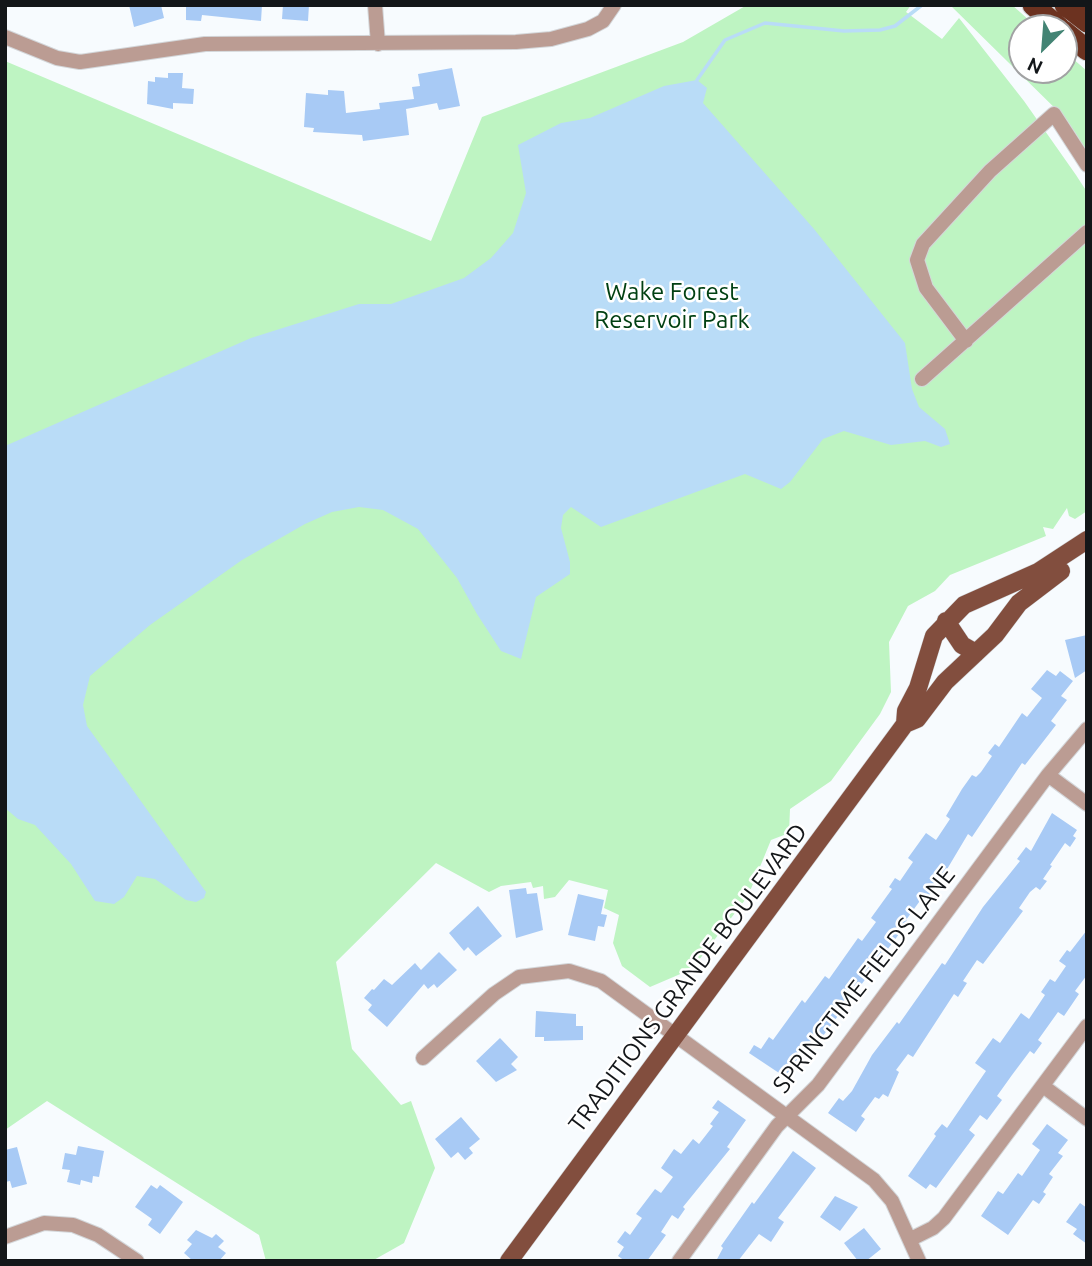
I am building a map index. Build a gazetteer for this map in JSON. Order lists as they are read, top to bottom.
{
  "streets": {
    "main road": ["TRADITIONS GRANDE BOULEVARD"],
    "street": ["SPRINGTIME FIELDS LANE"]
  },
  "parks": ["Wake Forest Reservoir Park"],
  "north": "bottom left"
}
